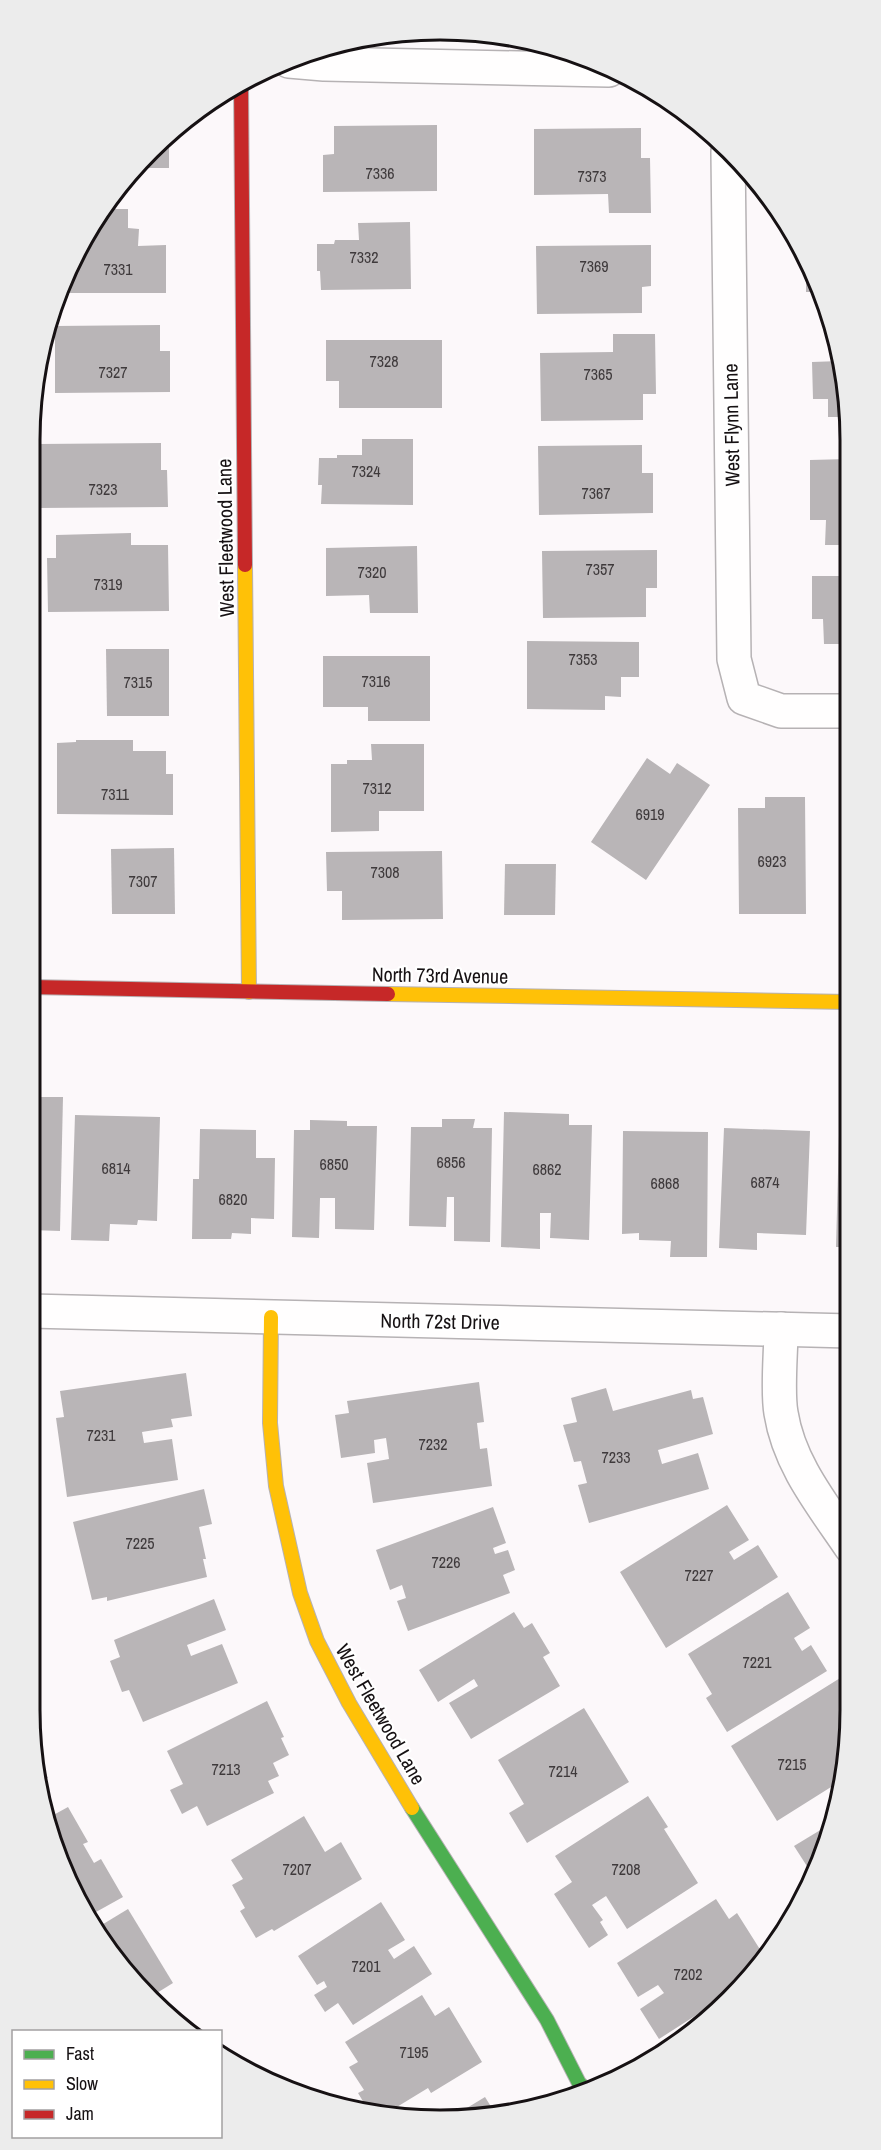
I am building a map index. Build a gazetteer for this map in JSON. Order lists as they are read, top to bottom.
{
  "streets": {
    "street": [
      "West Flynn Lane",
      "West Fleetwood Lane",
      "North 73rd Avenue",
      "North 72st Drive"
    ]
  },
  "crossings": [
    ["West Fleetwood Lane", "North 73rd Avenue"],
    ["West Fleetwood Lane", "North 72st Drive"]
  ],
  "house_numbers": [
    "7336",
    "7373",
    "7332",
    "7369",
    "7331",
    "7328",
    "7327",
    "7365",
    "7324",
    "7323",
    "7367",
    "7357",
    "7320",
    "7319",
    "7353",
    "7316",
    "7315",
    "7312",
    "7311",
    "6919",
    "6923",
    "7308",
    "7307",
    "6856",
    "6850",
    "6814",
    "6862",
    "6874",
    "6868",
    "6820",
    "7231",
    "7232",
    "7233",
    "7225",
    "7226",
    "7227",
    "7221",
    "7215",
    "7213",
    "7214",
    "7207",
    "7208",
    "7201",
    "7202",
    "7195"
  ],
  "legend": ["Fast", "Slow", "Jam"]
}
